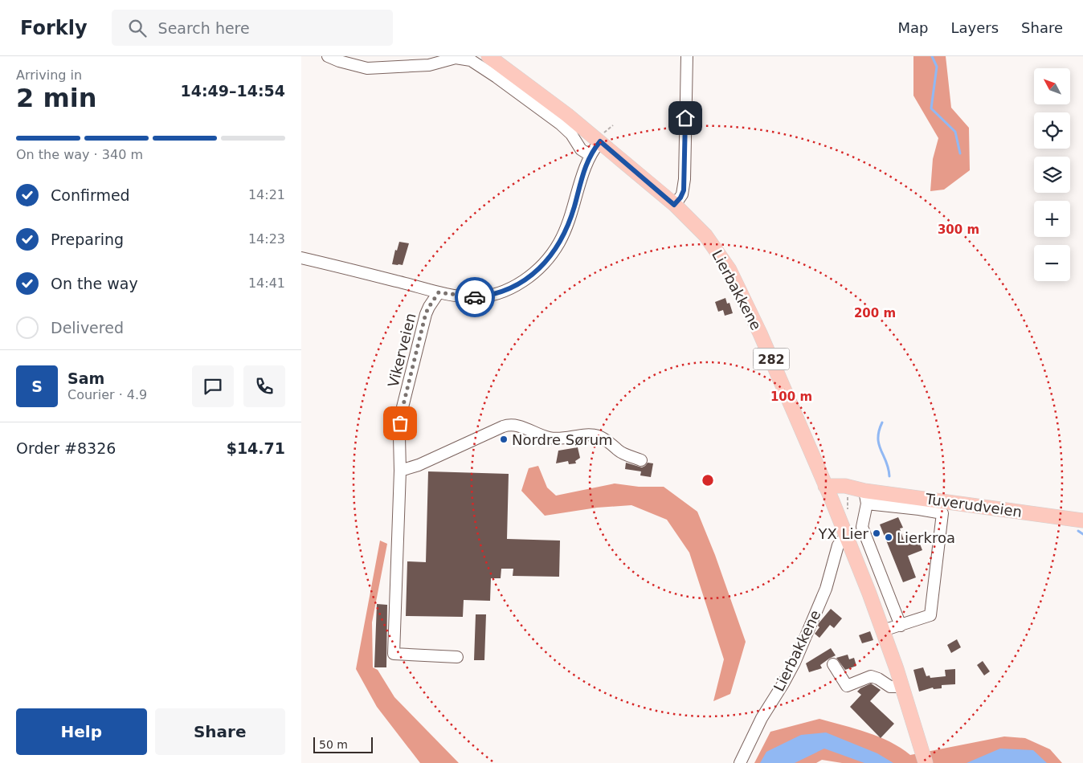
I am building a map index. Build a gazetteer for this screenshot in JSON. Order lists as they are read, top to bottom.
{
  "streets": {
    "main road": ["Lierbakkene", "282", "Tuverudveien"],
    "street": ["Vikerveien"]
  },
  "crossings": [
    ["Lierbakkene", "Tuverudveien"]
  ],
  "places": ["Nordre Sørum", "YX Lier", "Lierkroa"],
  "scale_bar": "50 m",
  "north": "top left",
  "page": {
    "header": "Forkly",
    "search": "Search here",
    "nav": ["Map", "Layers", "Share"],
    "heading": ["2 min", "Arriving in", "14:49–14:54"],
    "panel": [
      "Sam",
      "Courier · 4.9",
      "Order #8326",
      "$14.71"
    ],
    "map_buttons": ["+", "−"],
    "bar": "On the way · 340 m",
    "list": [
      ["Confirmed", "14:21"],
      ["Preparing", "14:23"],
      ["On the way", "14:41"],
      "Delivered"
    ],
    "round": "S",
    "buttons": ["Help", "Share"],
    "scale": "50 m"
  },
  "rings": ["300 m", "200 m", "100 m"]
}
